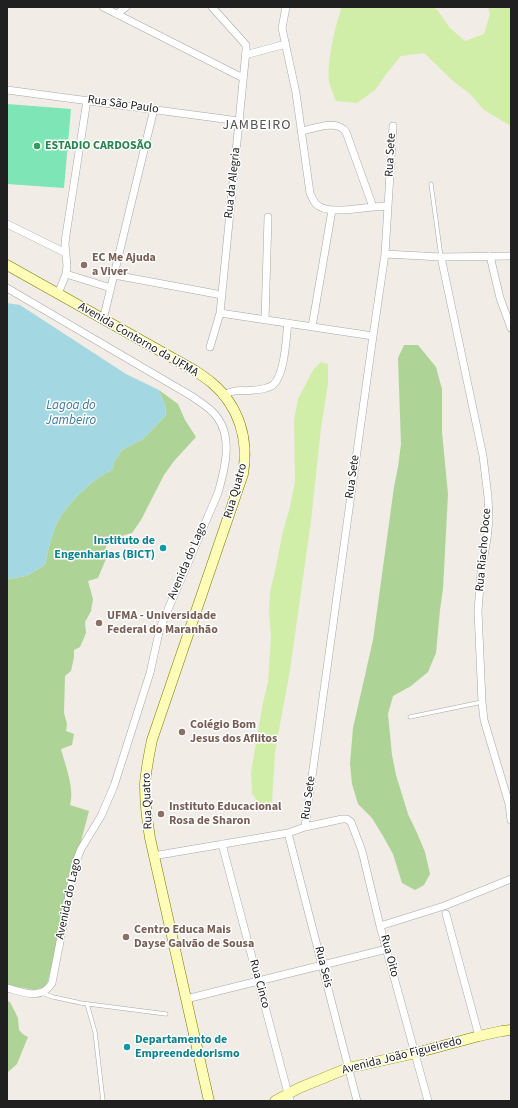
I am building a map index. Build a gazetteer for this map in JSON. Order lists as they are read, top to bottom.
{
  "streets": {
    "main road": ["Avenida Contorno da UFMA", "Rua Quatro", "Avenida João Figueiredo"],
    "street": [
      "Rua São Paulo",
      "Rua Sete",
      "Rua da Alegria",
      "Rua Riacho Doce",
      "Avenida do Lago",
      "Rua Oito",
      "Rua Seis",
      "Rua Cinco"
    ]
  },
  "crossings": [
    ["Rua São Paulo", "Rua da Alegria"],
    ["Rua Sete", "Rua Oito"],
    ["Avenida Contorno da UFMA", "Rua Quatro"],
    ["Rua Oito", "Avenida João Figueiredo"],
    ["Rua Seis", "Avenida João Figueiredo"],
    ["Rua Cinco", "Avenida João Figueiredo"]
  ],
  "districts": ["JAMBEIRO"],
  "water": ["Lagoa do Jambeiro"],
  "places": [
    "ESTADIO CARDOSÃO",
    "EC Me Ajuda a Viver",
    "Instituto de Engenharias (BICT)",
    "UFMA - Universidade Federal do Maranhão",
    "Colégio Bom Jesus dos Aflitos",
    "Instituto Educacional Rosa de Sharon",
    "Centro Educa Mais Dayse Galvão de Sousa",
    "Departamento de Empreendedorismo"
  ]
}
